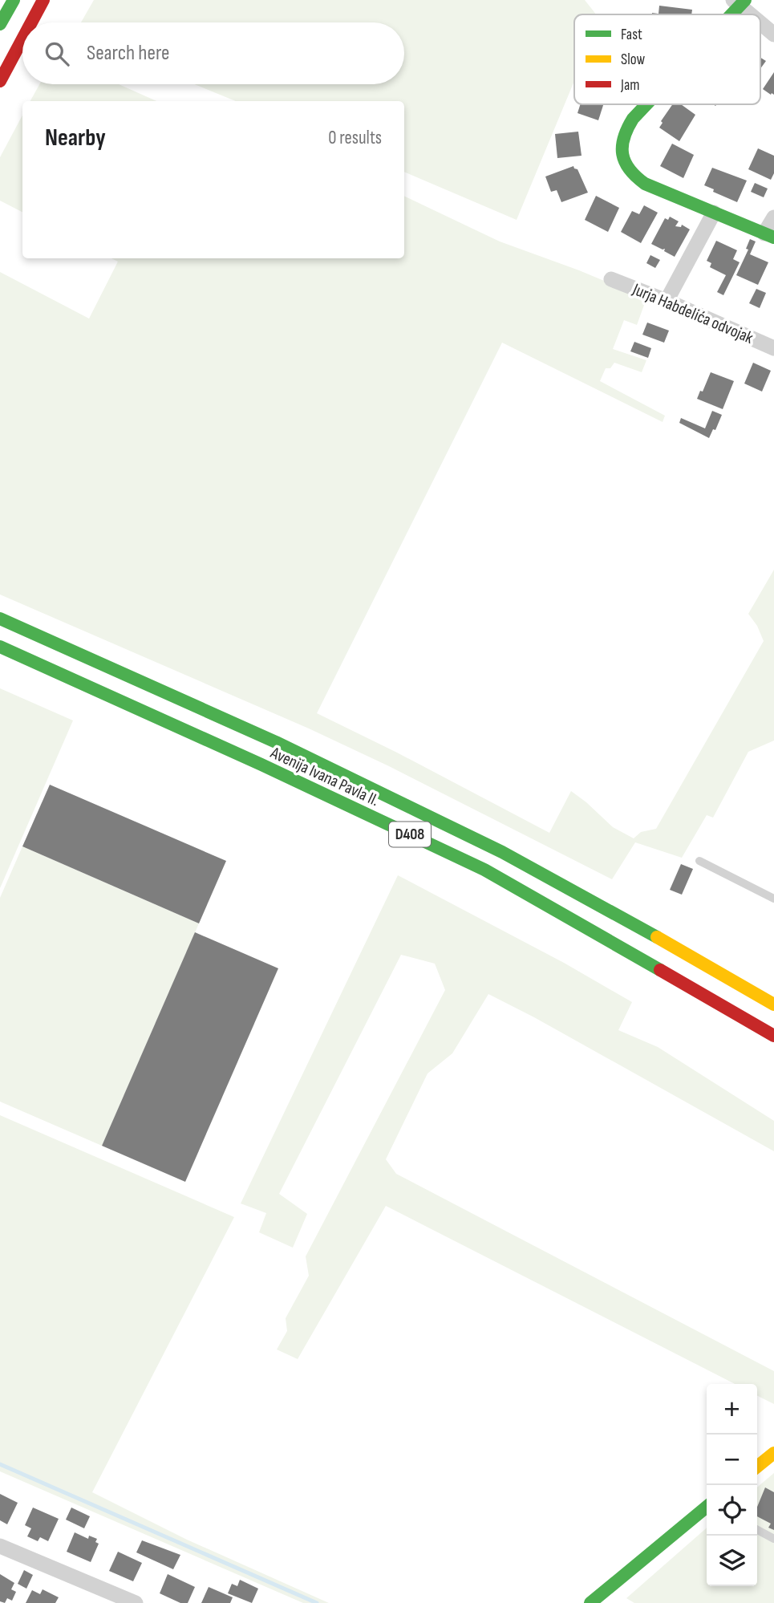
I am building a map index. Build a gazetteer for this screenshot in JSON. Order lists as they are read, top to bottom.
{
  "streets": {
    "main road": ["Avenija Ivana Pavla II.", "D408"],
    "street": ["Jurja Habdelića odvojak"]
  },
  "legend": ["Fast", "Slow", "Jam"],
  "page": {
    "search": "Search here",
    "heading": ["Nearby", "0 results"],
    "map_buttons": ["+", "−"]
  }
}
